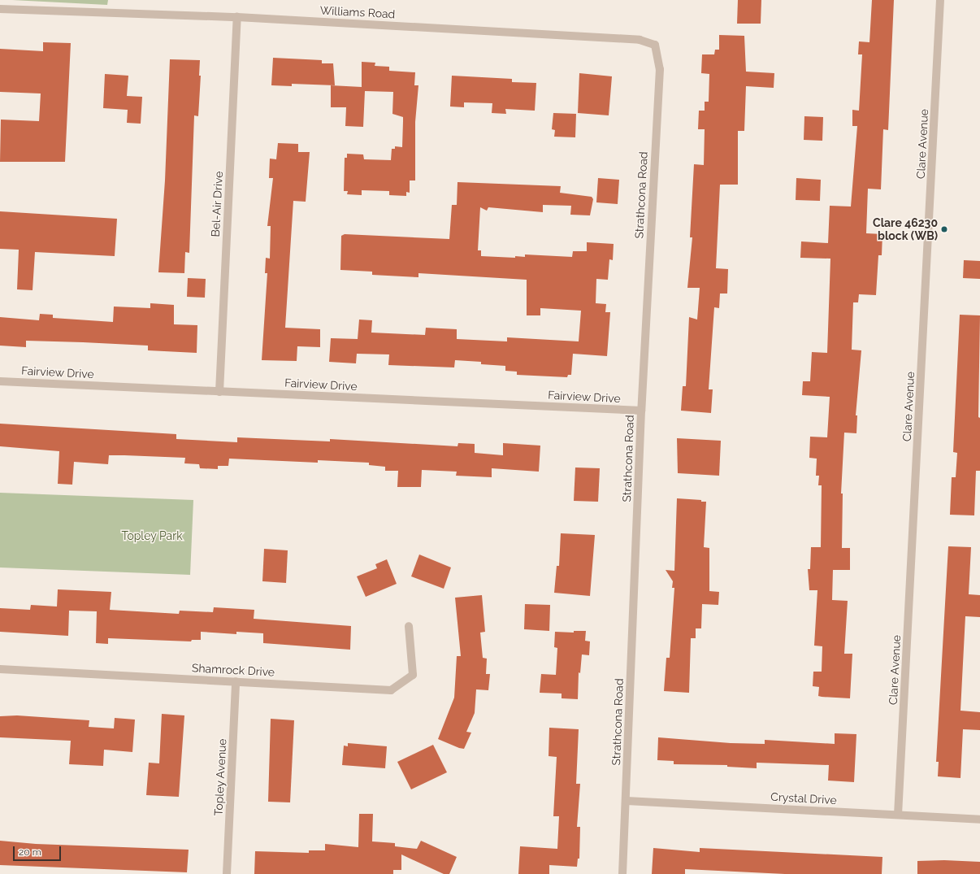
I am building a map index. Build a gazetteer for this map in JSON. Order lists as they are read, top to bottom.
{
  "streets": {
    "street": [
      "Williams Road",
      "Clare Avenue",
      "Strathcona Road",
      "Bel-Air Drive",
      "Fairview Drive",
      "Shamrock Drive",
      "Topley Avenue",
      "Crystal Drive"
    ]
  },
  "crossings": [
    ["Williams Road", "Strathcona Road"],
    ["Williams Road", "Bel-Air Drive"],
    ["Clare Avenue", "Crystal Drive"],
    ["Strathcona Road", "Fairview Drive"],
    ["Strathcona Road", "Crystal Drive"],
    ["Bel-Air Drive", "Fairview Drive"],
    ["Shamrock Drive", "Topley Avenue"]
  ],
  "parks": ["Topley Park"],
  "places": ["Clare 46230 block (WB)"],
  "scale_bar": "20 m"
}
